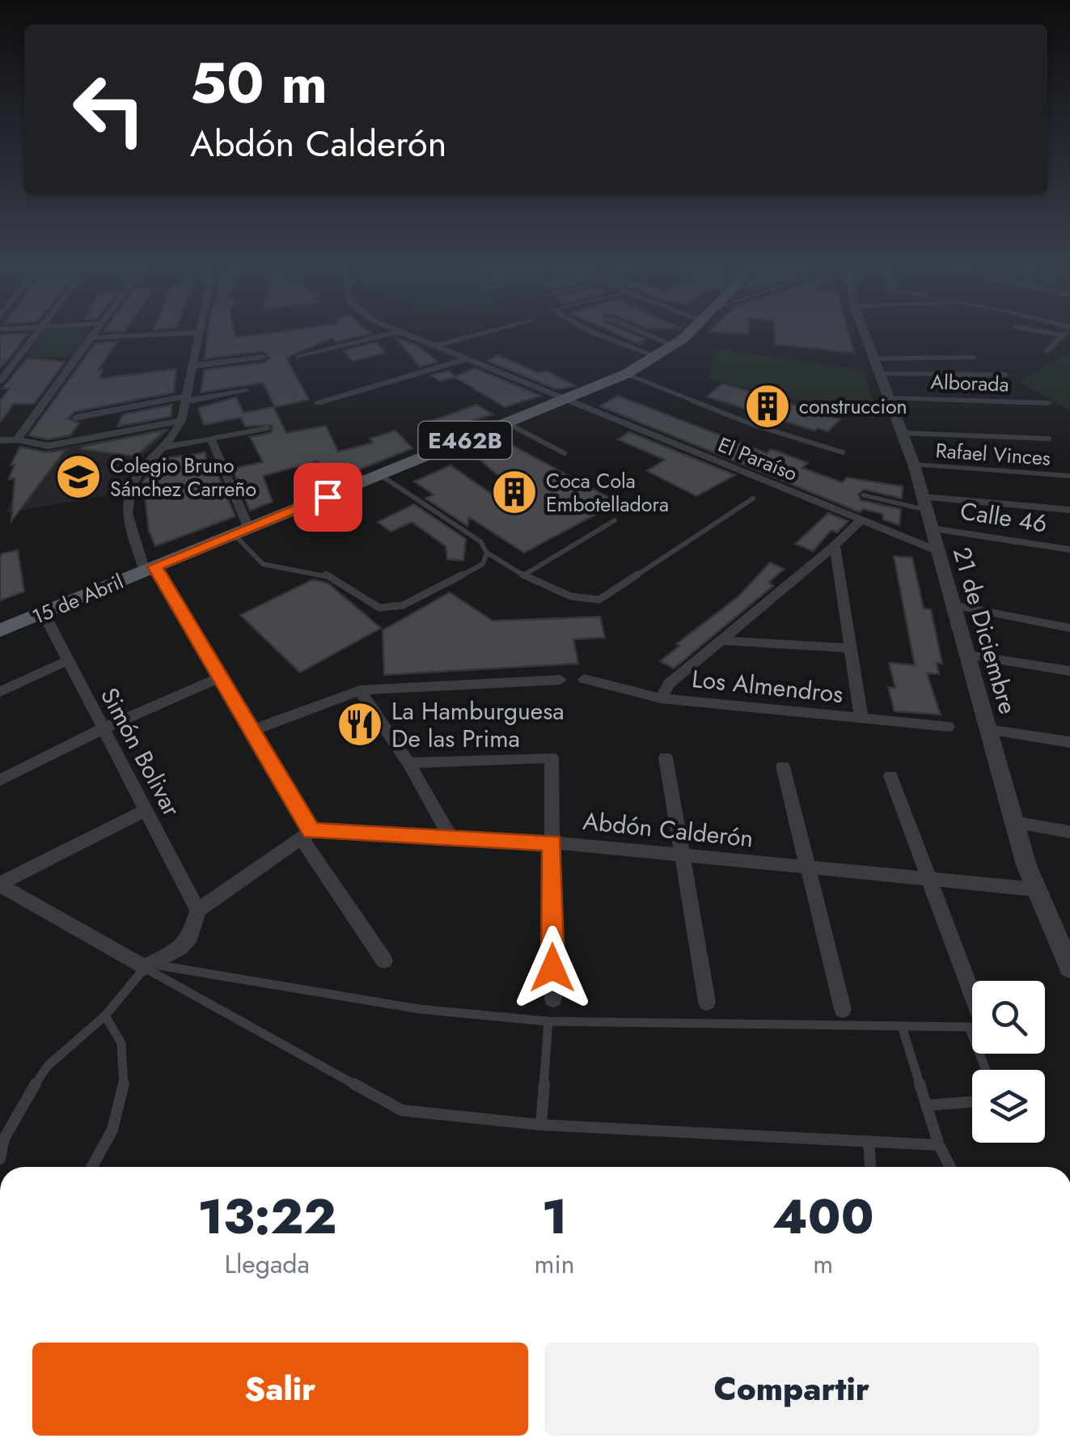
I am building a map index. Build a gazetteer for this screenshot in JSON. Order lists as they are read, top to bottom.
{
  "streets": {
    "main road": ["E462B", "15 de Abril"],
    "street": [
      "Alborada",
      "Rafael Vinces",
      "El Paraíso",
      "Calle 46",
      "21 de Diciembre",
      "Los Almendros",
      "Simón Bolivar",
      "Abdón Calderón"
    ]
  },
  "crossings": [
    ["Alborada", "21 de Diciembre"],
    ["Rafael Vinces", "21 de Diciembre"],
    ["El Paraíso", "15 de Abril"],
    ["El Paraíso", "21 de Diciembre"],
    ["Calle 46", "21 de Diciembre"],
    ["15 de Abril", "Simón Bolivar"],
    ["21 de Diciembre", "Abdón Calderón"]
  ],
  "places": {
    "building": ["construccion", "Coca Cola Embotelladora"],
    "school or university": ["Colegio Bruno Sánchez Carreño"],
    "restaurant": ["La Hamburguesa De las Prima"]
  },
  "page": {
    "turn": ["50 m", "Abdón Calderón"],
    "eta": [
      "13:22",
      "Llegada",
      "1",
      "min",
      "400",
      "m"
    ],
    "buttons": ["Salir", "Compartir"]
  }
}
